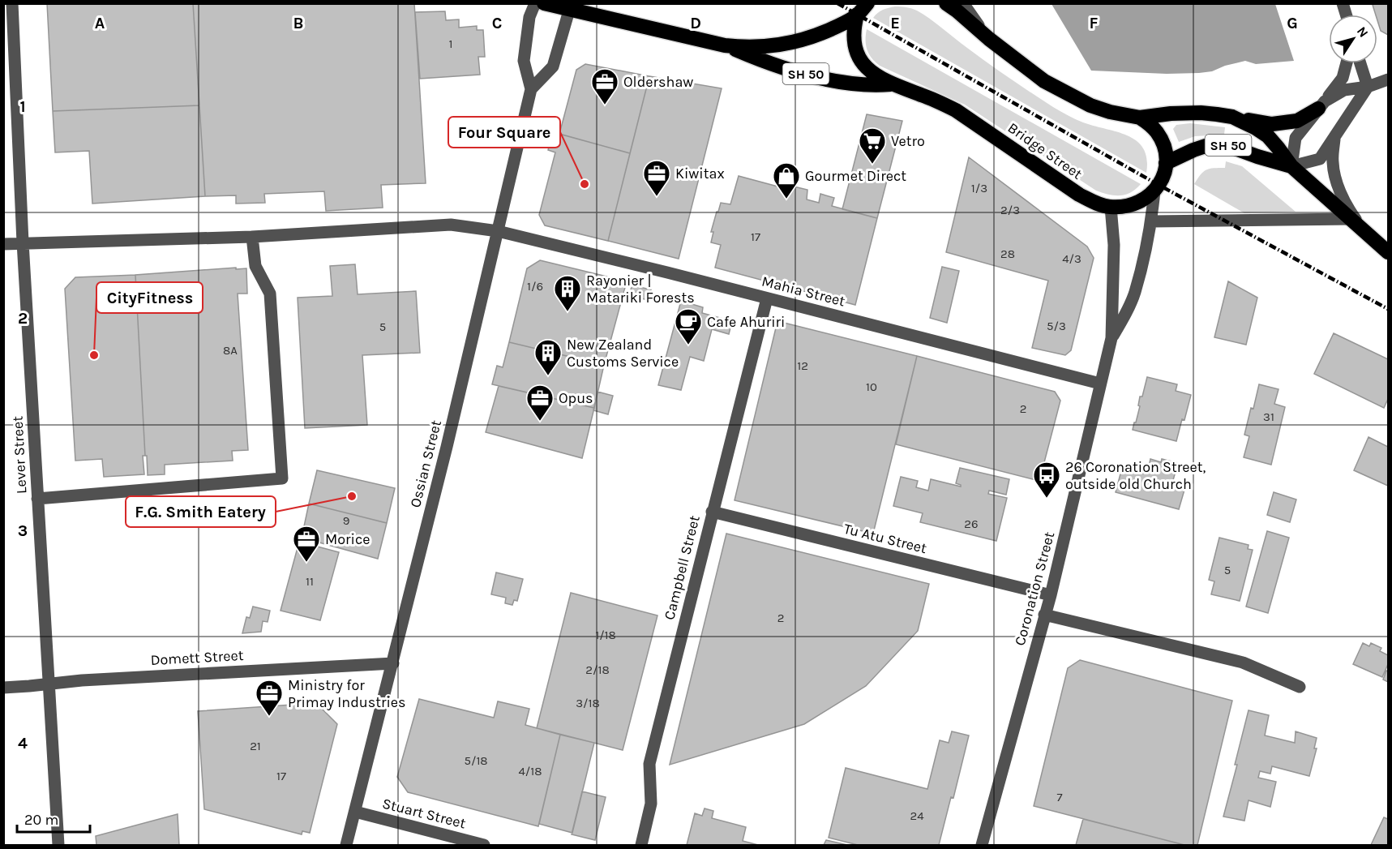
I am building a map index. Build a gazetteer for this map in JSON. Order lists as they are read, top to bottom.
{
  "streets": {
    "highway": ["SH 50", "Bridge Street"],
    "street": [
      "Mahia Street",
      "Lever Street",
      "Ossian Street",
      "Tu Atu Street",
      "Campbell Street",
      "Coronation Street",
      "Domett Street",
      "Stuart Street"
    ]
  },
  "crossings": [
    ["Bridge Street", "Coronation Street"],
    ["Mahia Street", "Lever Street"],
    ["Mahia Street", "Ossian Street"],
    ["Mahia Street", "Campbell Street"],
    ["Mahia Street", "Coronation Street"],
    ["Lever Street", "Domett Street"],
    ["Ossian Street", "Domett Street"],
    ["Ossian Street", "Stuart Street"],
    ["Tu Atu Street", "Campbell Street"],
    ["Tu Atu Street", "Coronation Street"]
  ],
  "places": {
    "office": [
      "Oldershaw",
      "Kiwitax",
      "Opus",
      "Morice",
      "Ministry for Primay Industries"
    ],
    "supermarket": ["Vetro"],
    "other": ["Four Square", "CityFitness", "F.G. Smith Eatery"],
    "shop": ["Gourmet Direct"],
    "building": ["Rayonier | Matariki Forests", "New Zealand Customs Service"],
    "cafe": ["Cafe Ahuriri"],
    "bus stop": ["26 Coronation Street, outside old Church"]
  },
  "house_numbers": [
    "1",
    "1/3",
    "2/3",
    "17",
    "28",
    "4/3",
    "1/6",
    "5/3",
    "5",
    "8A",
    "12",
    "10",
    "2",
    "31",
    "9",
    "26",
    "5",
    "11",
    "2",
    "1/18",
    "2/18",
    "3/18",
    "21",
    "5/18",
    "4/18",
    "17",
    "7",
    "24"
  ],
  "scale_bar": "20 m",
  "north": "top right",
  "grid": {
    "columns": [
      "A",
      "B",
      "C",
      "D",
      "E",
      "F",
      "G"
    ],
    "rows": [
      "1",
      "2",
      "3",
      "4"
    ]
  }
}
